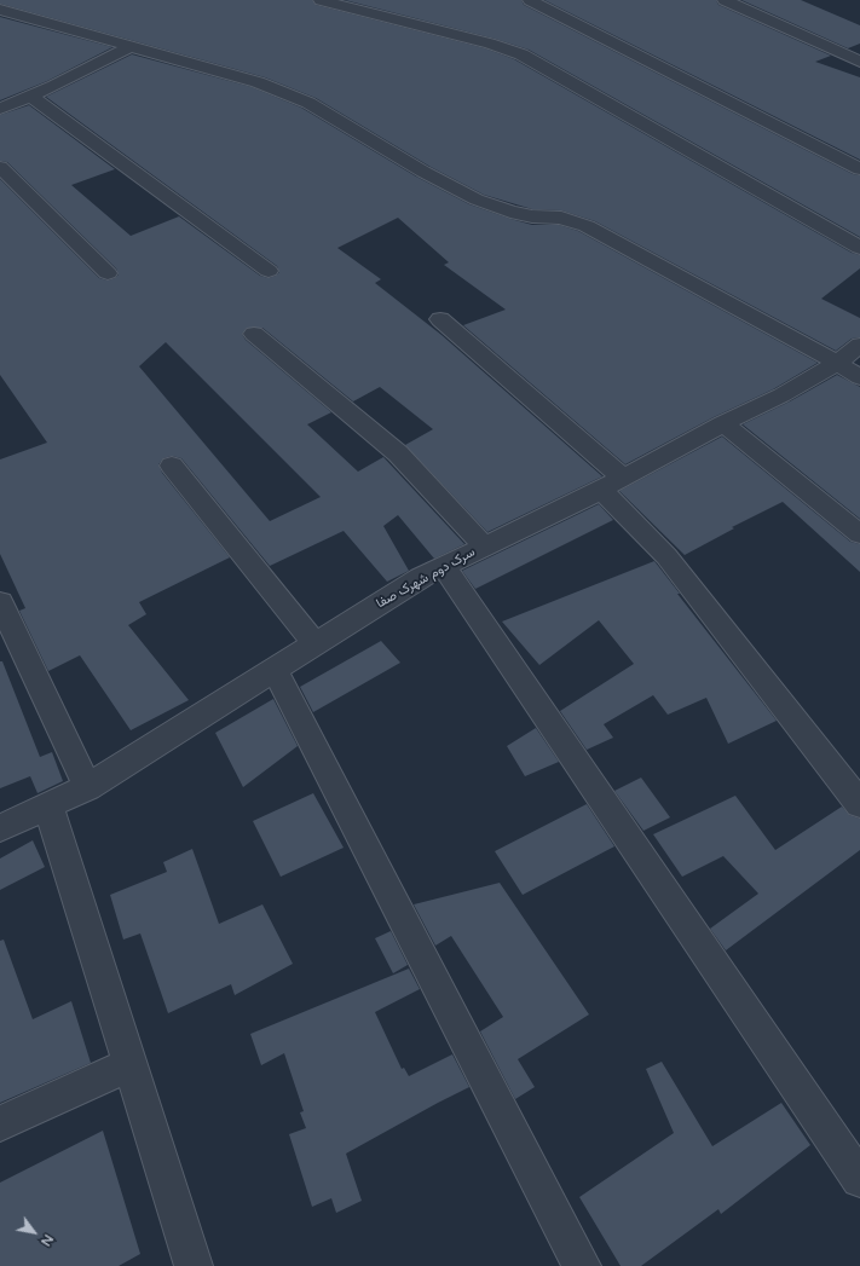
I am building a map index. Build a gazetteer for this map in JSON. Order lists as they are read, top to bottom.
{
  "streets": {
    "street": ["سرک دوم شهرک صفا"]
  },
  "north": "bottom right"
}
